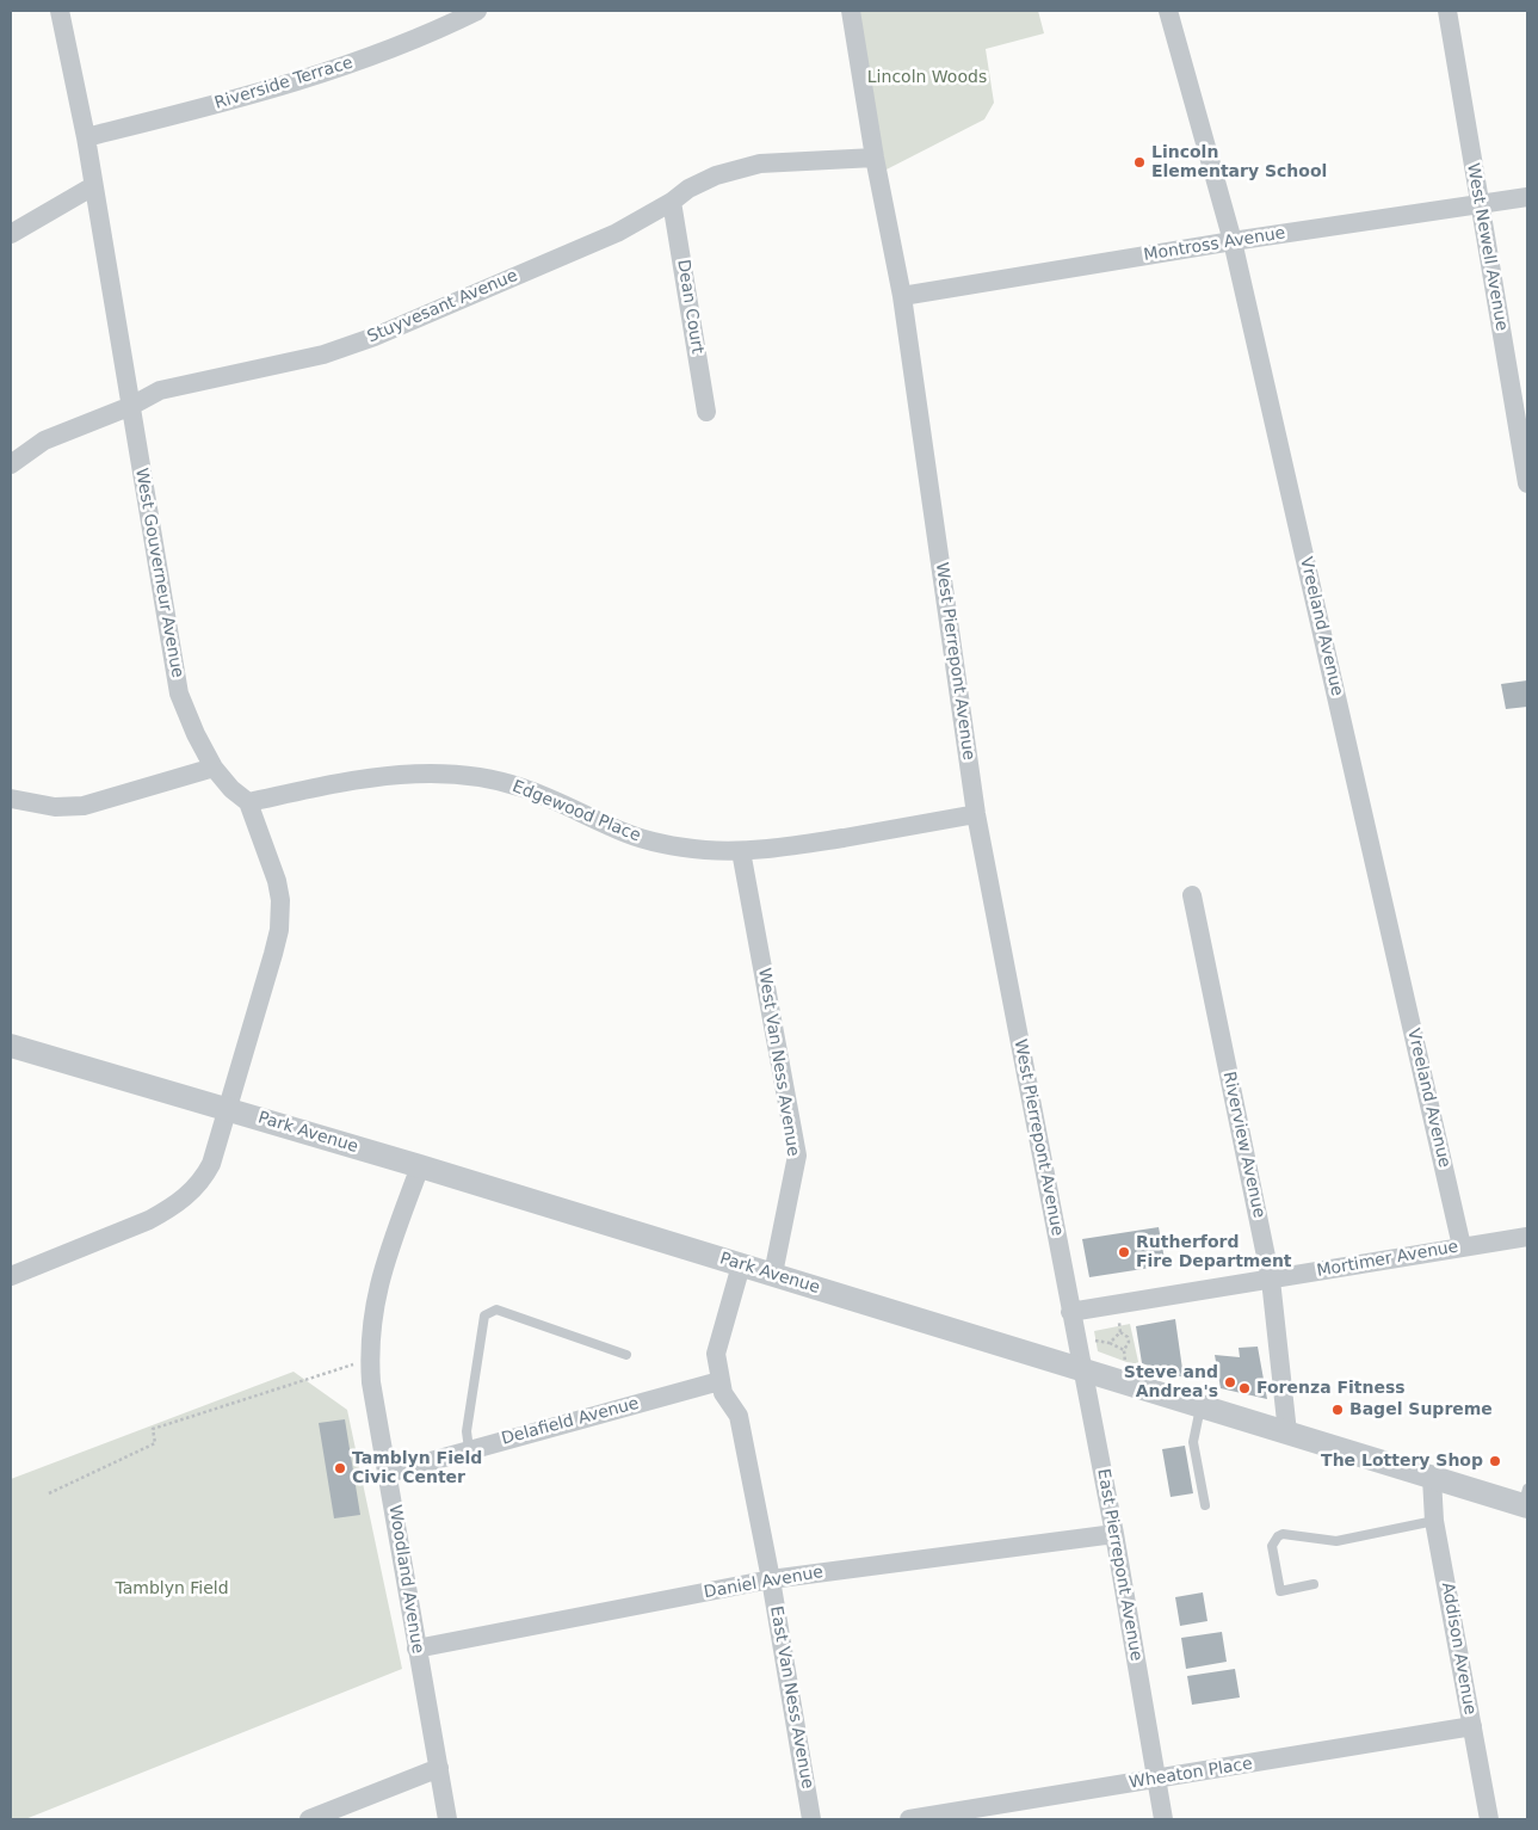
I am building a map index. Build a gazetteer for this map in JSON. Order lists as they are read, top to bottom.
{
  "streets": {
    "street": [
      "Riverside Terrace",
      "Montross Avenue",
      "West Newell Avenue",
      "Stuyvesant Avenue",
      "Dean Court",
      "West Gouverneur Avenue",
      "Vreeland Avenue",
      "West Pierrepont Avenue",
      "Edgewood Place",
      "West Van Ness Avenue",
      "Park Avenue",
      "Riverview Avenue",
      "Mortimer Avenue",
      "Delafield Avenue",
      "East Pierrepont Avenue",
      "Woodland Avenue",
      "Daniel Avenue",
      "Addison Avenue",
      "East Van Ness Avenue",
      "Wheaton Place"
    ]
  },
  "crossings": [
    ["Riverside Terrace", "West Gouverneur Avenue"],
    ["Montross Avenue", "West Newell Avenue"],
    ["Montross Avenue", "Vreeland Avenue"],
    ["Montross Avenue", "West Pierrepont Avenue"],
    ["Stuyvesant Avenue", "Dean Court"],
    ["Stuyvesant Avenue", "West Gouverneur Avenue"],
    ["Stuyvesant Avenue", "West Pierrepont Avenue"],
    ["West Gouverneur Avenue", "Edgewood Place"],
    ["West Gouverneur Avenue", "Park Avenue"],
    ["Vreeland Avenue", "Mortimer Avenue"],
    ["West Pierrepont Avenue", "Edgewood Place"],
    ["West Pierrepont Avenue", "Mortimer Avenue"],
    ["West Pierrepont Avenue", "East Pierrepont Avenue"],
    ["Edgewood Place", "West Van Ness Avenue"],
    ["West Van Ness Avenue", "Park Avenue"],
    ["Park Avenue", "Riverview Avenue"],
    ["Park Avenue", "East Pierrepont Avenue"],
    ["Park Avenue", "Woodland Avenue"],
    ["Park Avenue", "Addison Avenue"],
    ["Park Avenue", "East Van Ness Avenue"],
    ["Riverview Avenue", "Mortimer Avenue"],
    ["Mortimer Avenue", "East Pierrepont Avenue"],
    ["Delafield Avenue", "Woodland Avenue"],
    ["Delafield Avenue", "East Van Ness Avenue"],
    ["East Pierrepont Avenue", "Daniel Avenue"],
    ["East Pierrepont Avenue", "Wheaton Place"],
    ["Woodland Avenue", "Daniel Avenue"],
    ["Daniel Avenue", "East Van Ness Avenue"],
    ["Addison Avenue", "Wheaton Place"]
  ],
  "parks": ["Lincoln Woods", "Tamblyn Field"],
  "places": [
    "Lincoln Elementary School",
    "Rutherford Fire Department",
    "Steve and Andrea's",
    "Forenza Fitness",
    "Bagel Supreme",
    "The Lottery Shop",
    "Tamblyn Field Civic Center"
  ]
}
